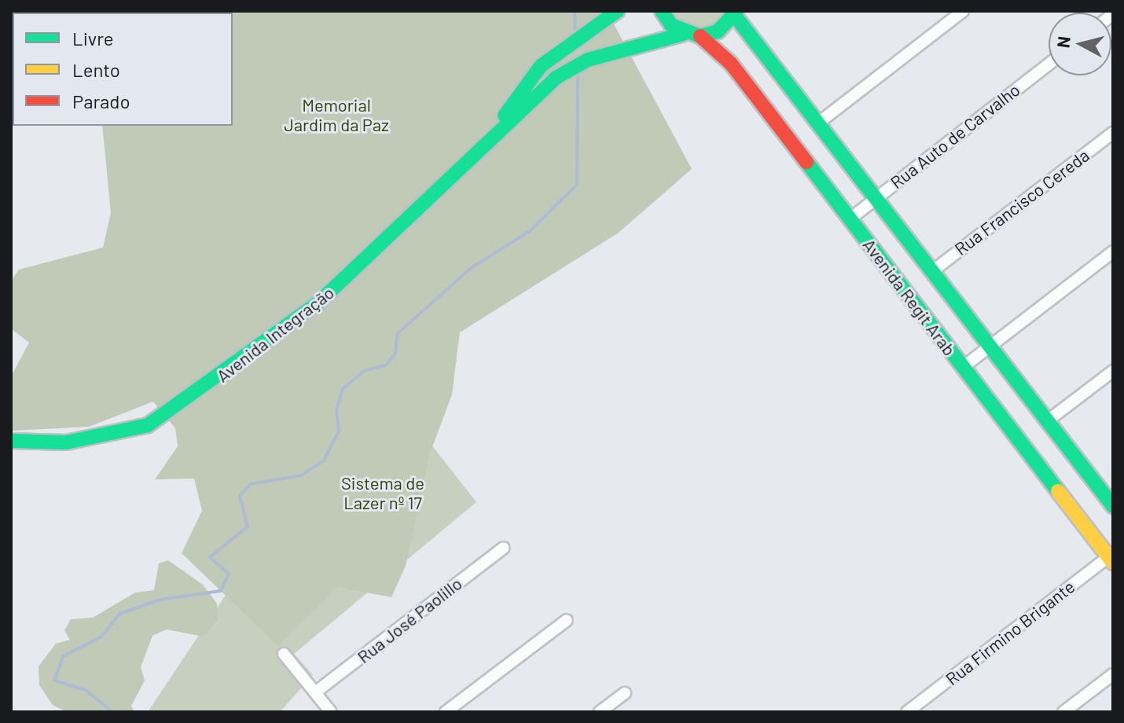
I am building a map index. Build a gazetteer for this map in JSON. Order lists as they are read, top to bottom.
{
  "streets": {
    "main road": ["Avenida Regit Arab", "Avenida Integração"],
    "street": [
      "Rua Auto de Carvalho",
      "Rua Francisco Cereda",
      "Rua José Paolillo",
      "Rua Firmino Brigante"
    ]
  },
  "crossings": [
    ["Rua Auto de Carvalho", "Avenida Regit Arab"],
    ["Rua Francisco Cereda", "Avenida Regit Arab"],
    ["Avenida Regit Arab", "Rua Firmino Brigante"]
  ],
  "parks": ["Memorial Jardim da Paz", "Sistema de Lazer nº 17"],
  "legend": ["Livre", "Lento", "Parado"],
  "north": "left"
}
